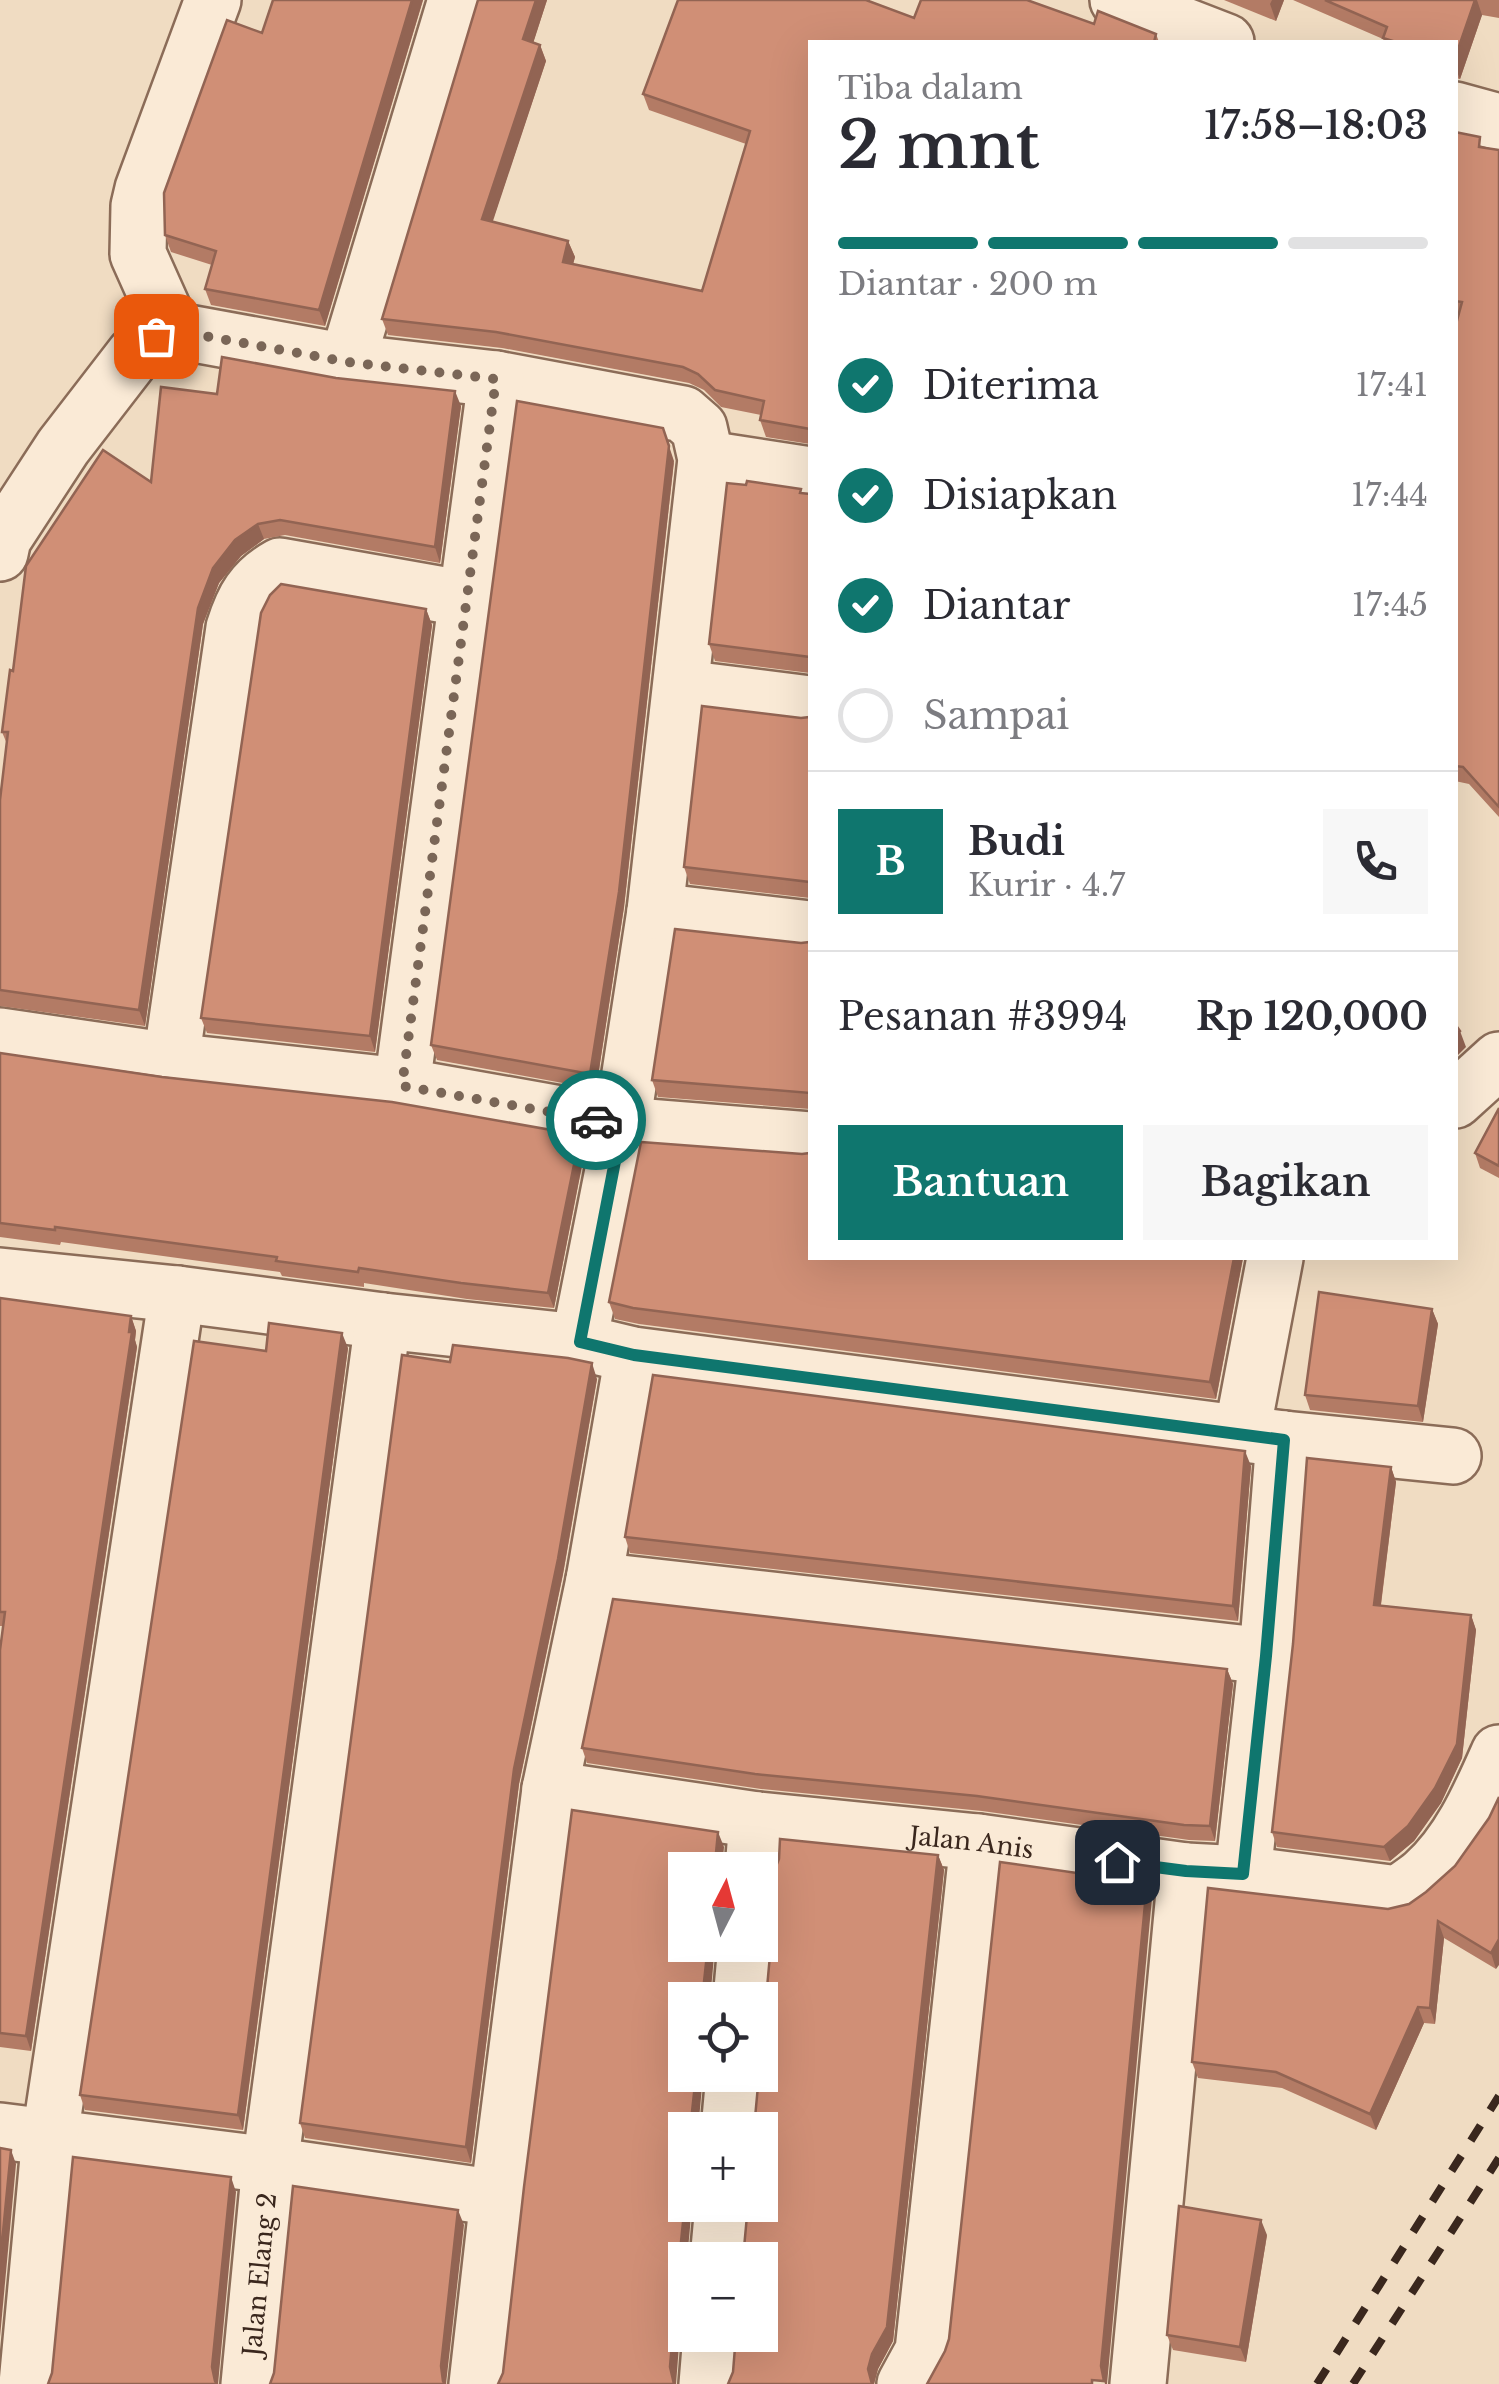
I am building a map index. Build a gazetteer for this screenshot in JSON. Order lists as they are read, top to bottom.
{
  "streets": {
    "street": ["Jalan Anis", "Jalan Elang 2"]
  },
  "north": "top",
  "page": {
    "heading": ["2 mnt", "Tiba dalam", "17:58–18:03"],
    "panel": [
      "Budi",
      "Kurir · 4.7",
      "Pesanan #3994",
      "Rp 120,000"
    ],
    "bar": "Diantar · 200 m",
    "list": [
      ["Diterima", "17:41"],
      ["Disiapkan", "17:44"],
      ["Diantar", "17:45"],
      "Sampai"
    ],
    "round": "B",
    "buttons": ["Bantuan", "Bagikan"],
    "map_buttons": ["+", "−"]
  }
}
